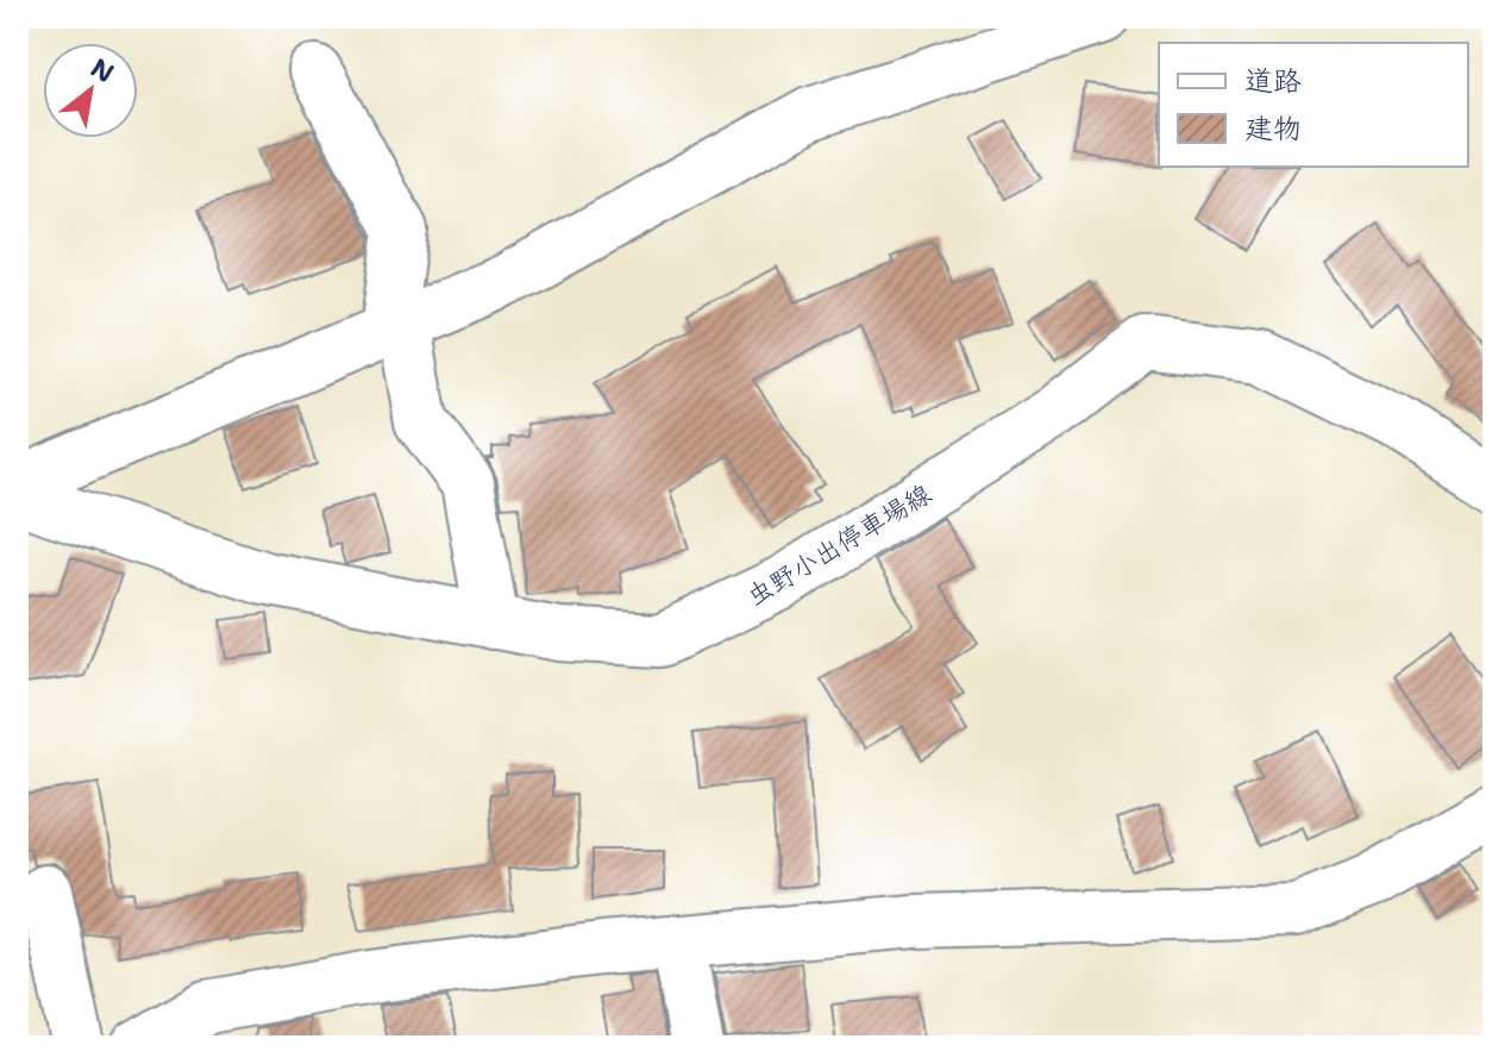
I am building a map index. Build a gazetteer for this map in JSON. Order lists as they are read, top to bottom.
{
  "streets": {
    "street": ["虫野小出停車場線"]
  },
  "legend": ["道路", "建物"],
  "north": "top right"
}
